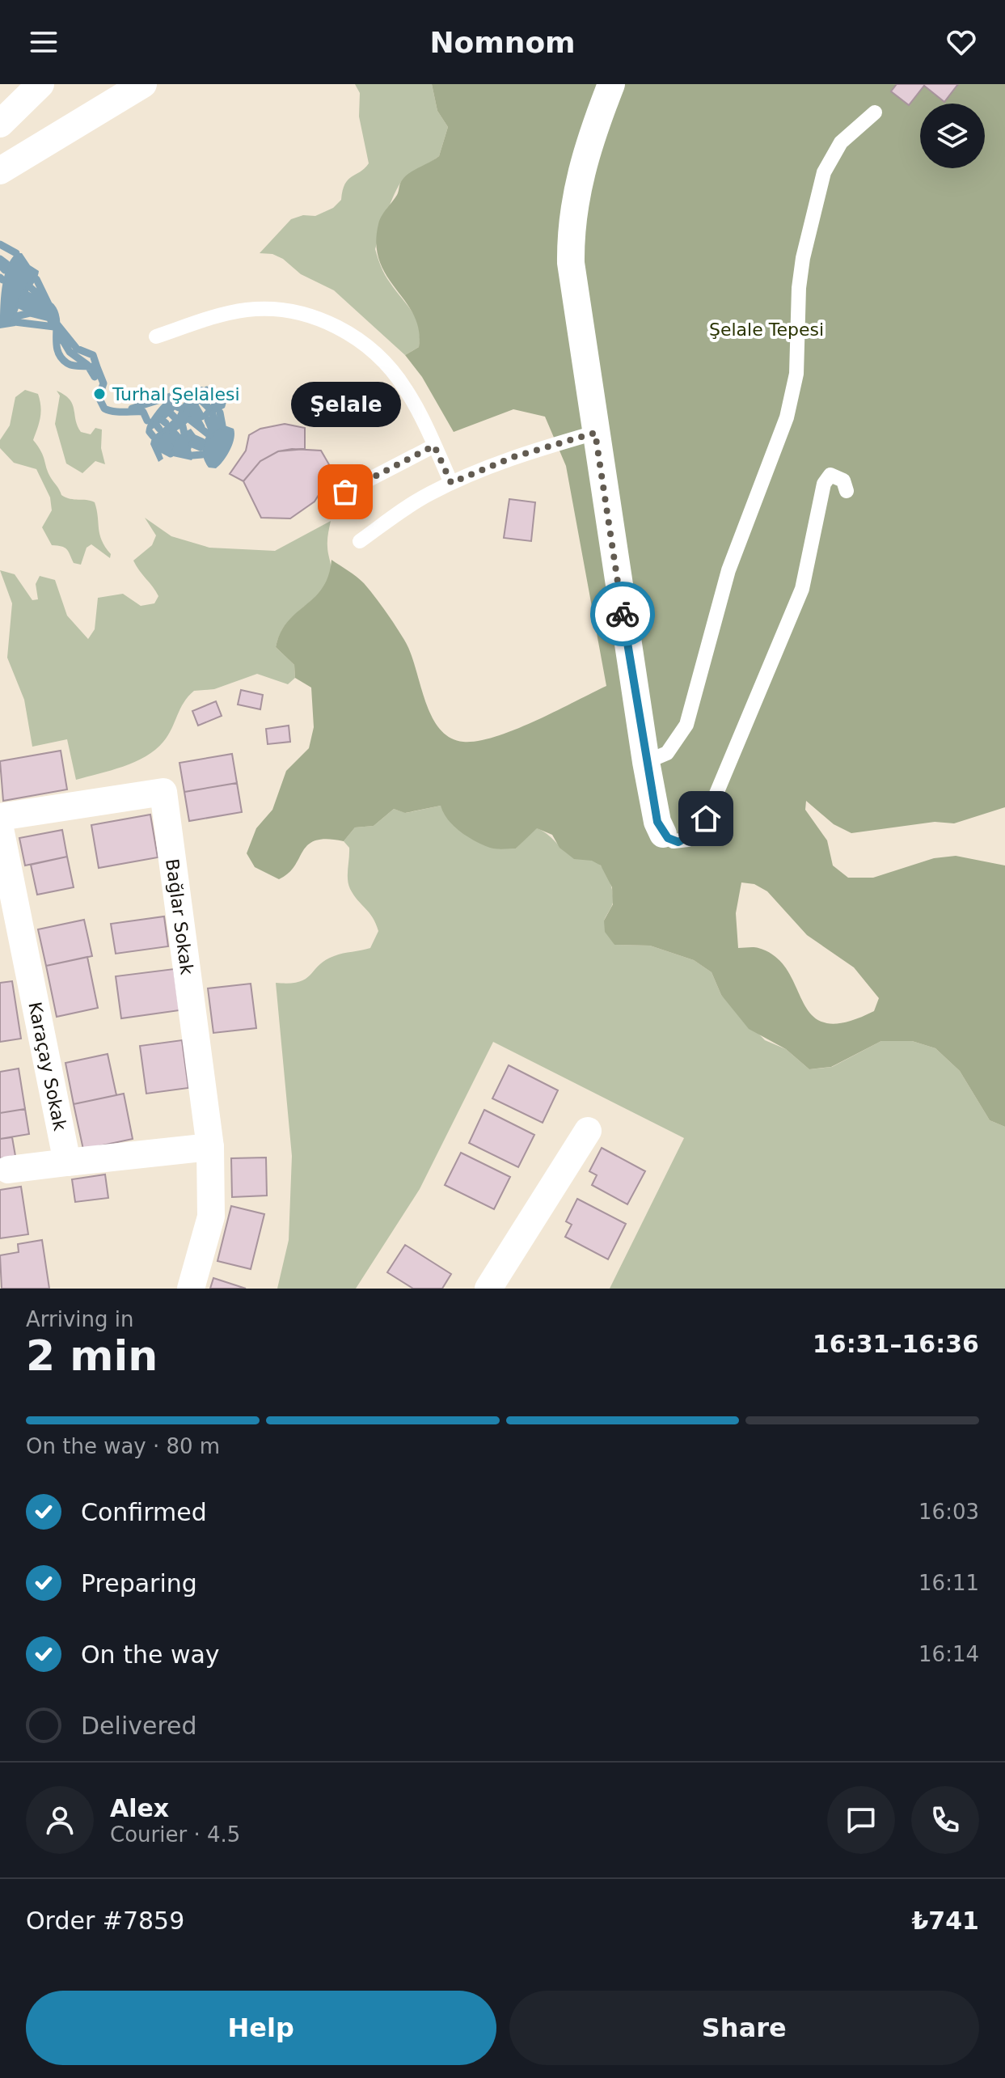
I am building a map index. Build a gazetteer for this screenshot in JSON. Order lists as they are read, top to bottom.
{
  "streets": {
    "street": ["Bağlar Sokak", "Karaçay Sokak"]
  },
  "parks": ["Şelale Tepesi"],
  "places": ["Turhal Şelalesi", "Şelale"],
  "page": {
    "header": "Nomnom",
    "bubble": "Şelale",
    "heading": ["2 min", "Arriving in", "16:31–16:36"],
    "panel": [
      "Alex",
      "Courier · 4.5",
      "Order #7859",
      "₺741"
    ],
    "bar": "On the way · 80 m",
    "list": [
      ["Confirmed", "16:03"],
      ["Preparing", "16:11"],
      ["On the way", "16:14"],
      "Delivered"
    ],
    "buttons": ["Help", "Share"]
  }
}
